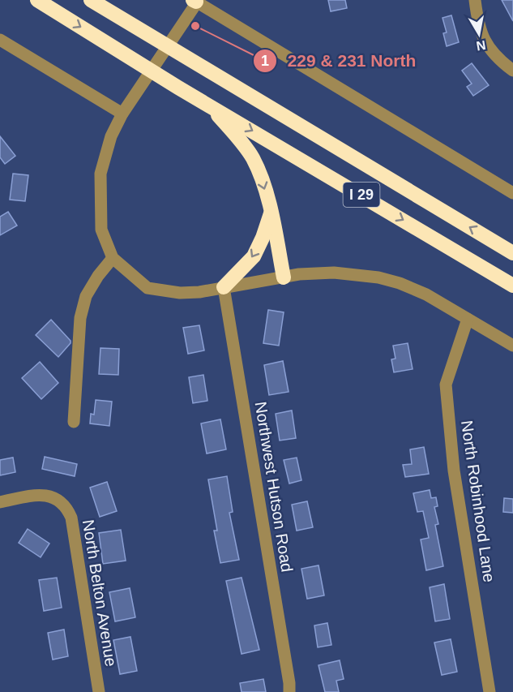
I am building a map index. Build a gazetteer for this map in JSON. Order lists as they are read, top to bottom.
{
  "streets": {
    "highway": ["I 29"],
    "street": ["Northwest Hutson Road", "North Robinhood Lane", "North Belton Avenue"]
  },
  "places": ["229 & 231 North"],
  "north": "bottom"
}
